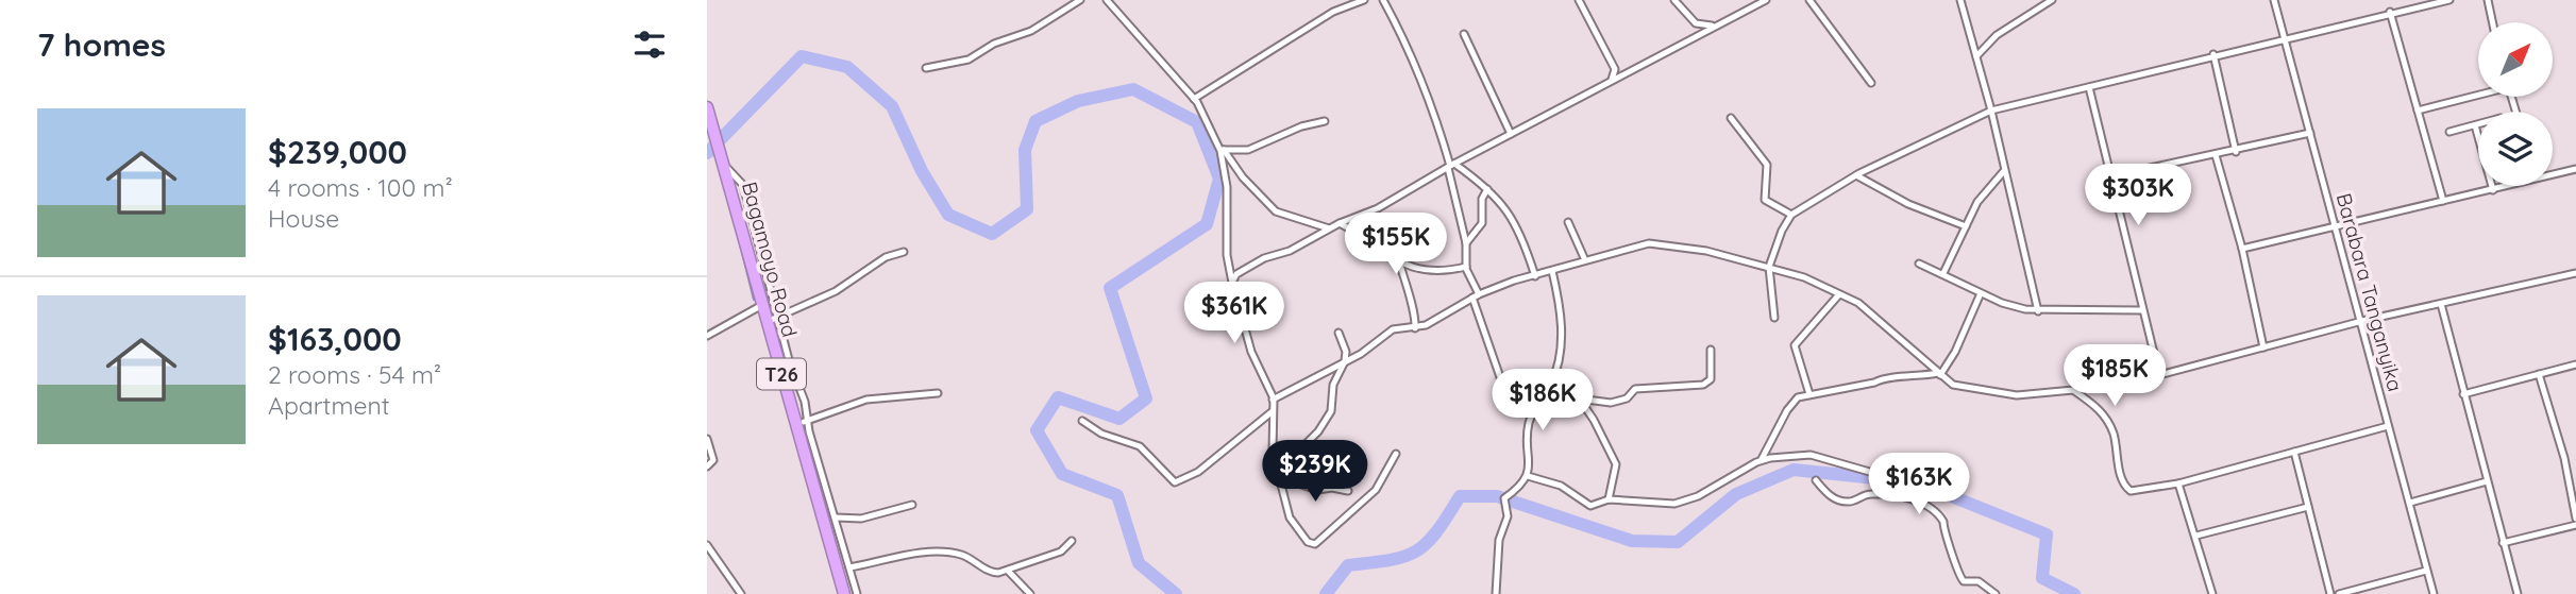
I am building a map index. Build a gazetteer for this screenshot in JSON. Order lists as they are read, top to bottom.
{
  "streets": {
    "highway": ["Bagamoyo Road", "T26"],
    "street": ["Barabara Tanganyika"]
  },
  "north": "top right",
  "page": {
    "heading": "7 homes",
    "list": [
      {
        "name": "$239,000",
        "note": "4 rooms · 100 m² · House"
      },
      {
        "name": "$163,000",
        "note": "2 rooms · 54 m² · Apartment"
      }
    ],
    "price": [
      "$303K",
      "$155K",
      "$361K",
      "$185K",
      "$186K",
      "$239K",
      "$163K"
    ]
  }
}
